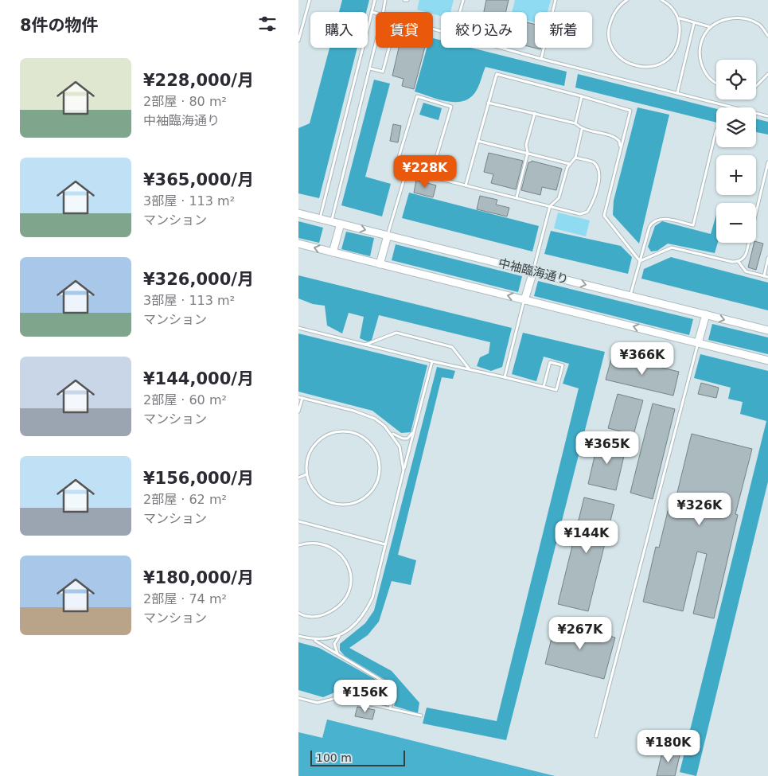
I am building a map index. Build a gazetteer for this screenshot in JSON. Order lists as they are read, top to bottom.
{
  "streets": {
    "street": ["中袖臨海通り"]
  },
  "scale_bar": "100 m",
  "page": {
    "heading": "8件の物件",
    "chip": [
      "購入",
      "賃貸",
      "絞り込み",
      "新着"
    ],
    "list": [
      {
        "name": "¥228,000/月",
        "note": "2部屋 · 80 m² · 中袖臨海通り"
      },
      {
        "name": "¥365,000/月",
        "note": "3部屋 · 113 m² · マンション"
      },
      {
        "name": "¥326,000/月",
        "note": "3部屋 · 113 m² · マンション"
      },
      {
        "name": "¥144,000/月",
        "note": "2部屋 · 60 m² · マンション"
      },
      {
        "name": "¥156,000/月",
        "note": "2部屋 · 62 m² · マンション"
      },
      {
        "name": "¥180,000/月",
        "note": "2部屋 · 74 m² · マンション"
      }
    ],
    "map_buttons": ["+", "−"],
    "price": [
      "¥228K",
      "¥366K",
      "¥365K",
      "¥326K",
      "¥144K",
      "¥267K",
      "¥156K",
      "¥180K"
    ],
    "scale": "100 m"
  }
}
